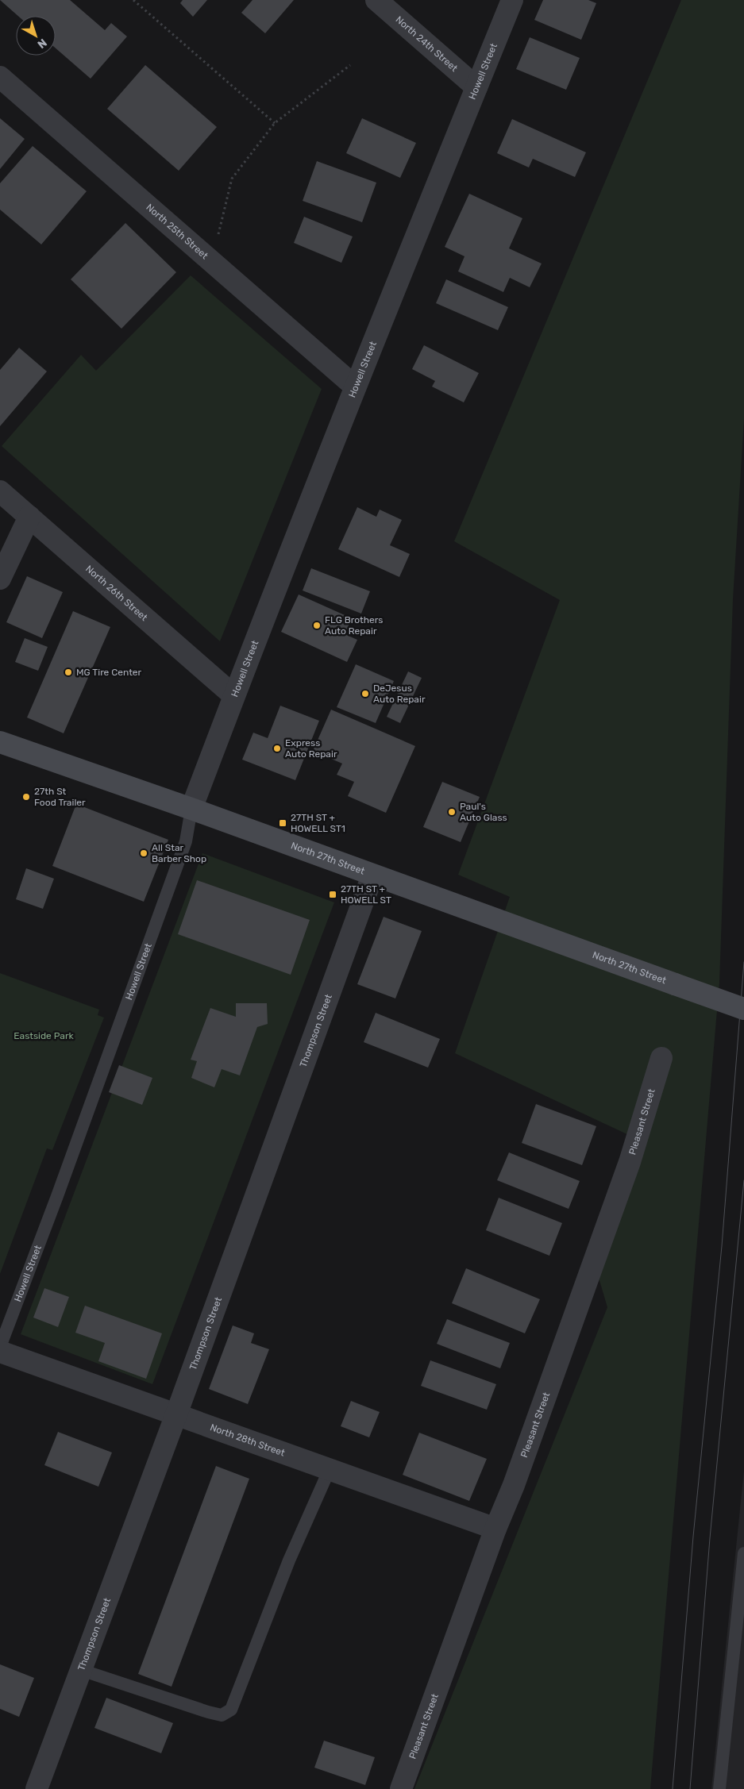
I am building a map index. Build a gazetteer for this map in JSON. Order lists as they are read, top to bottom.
{
  "streets": {
    "main road": ["North 27th Street"],
    "street": [
      "North 24th Street",
      "Howell Street",
      "North 25th Street",
      "North 26th Street",
      "Thompson Street",
      "Pleasant Street",
      "North 28th Street"
    ]
  },
  "crossings": [
    ["North 24th Street", "Howell Street"],
    ["Howell Street", "North 25th Street"],
    ["Howell Street", "North 26th Street"],
    ["Howell Street", "North 27th Street"],
    ["North 27th Street", "Thompson Street"],
    ["Thompson Street", "North 28th Street"],
    ["Pleasant Street", "North 28th Street"]
  ],
  "parks": ["Eastside Park"],
  "places": {
    "other": [
      "FLG Brothers Auto Repair",
      "MG Tire Center",
      "DeJesus Auto Repair",
      "Express Auto Repair",
      "27th St Food Trailer",
      "Paul's Auto Glass",
      "All Star Barber Shop"
    ],
    "transit": ["27TH ST + HOWELL ST1", "27TH ST + HOWELL ST"]
  },
  "north": "bottom right"
}
